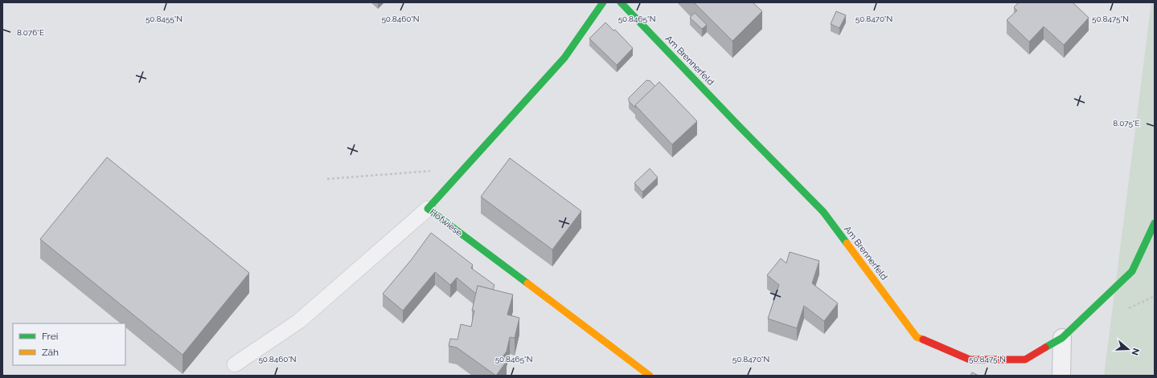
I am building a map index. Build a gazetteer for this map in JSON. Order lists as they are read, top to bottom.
{
  "streets": {
    "street": ["Am Brennerfeld", "Hofwiese"]
  },
  "legend": ["Frei", "Zäh"],
  "north": "right",
  "coordinates": [
    "50.8460°N",
    "50.8470°N",
    "50.8475°N",
    "50.8455°N",
    "50.8465°N",
    "8.076°E",
    "8.075°E"
  ]
}
